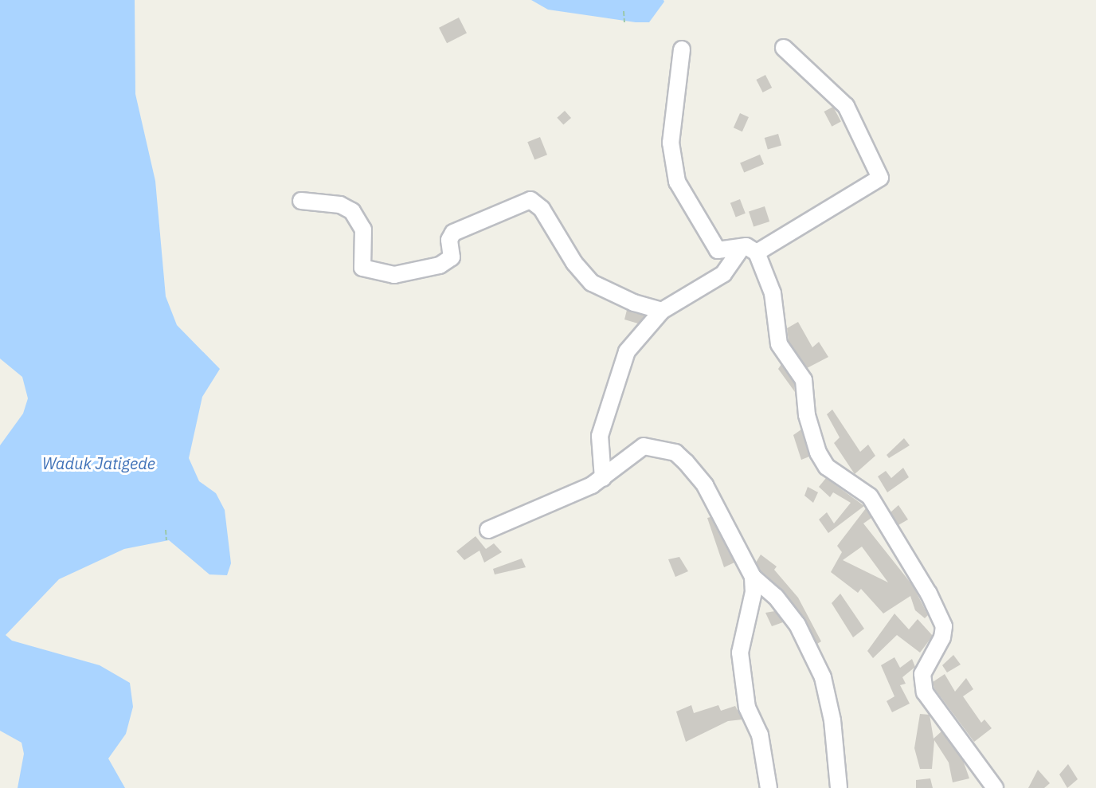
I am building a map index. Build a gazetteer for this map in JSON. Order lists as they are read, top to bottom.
{
  "water": ["Waduk Jatigede"]
}
